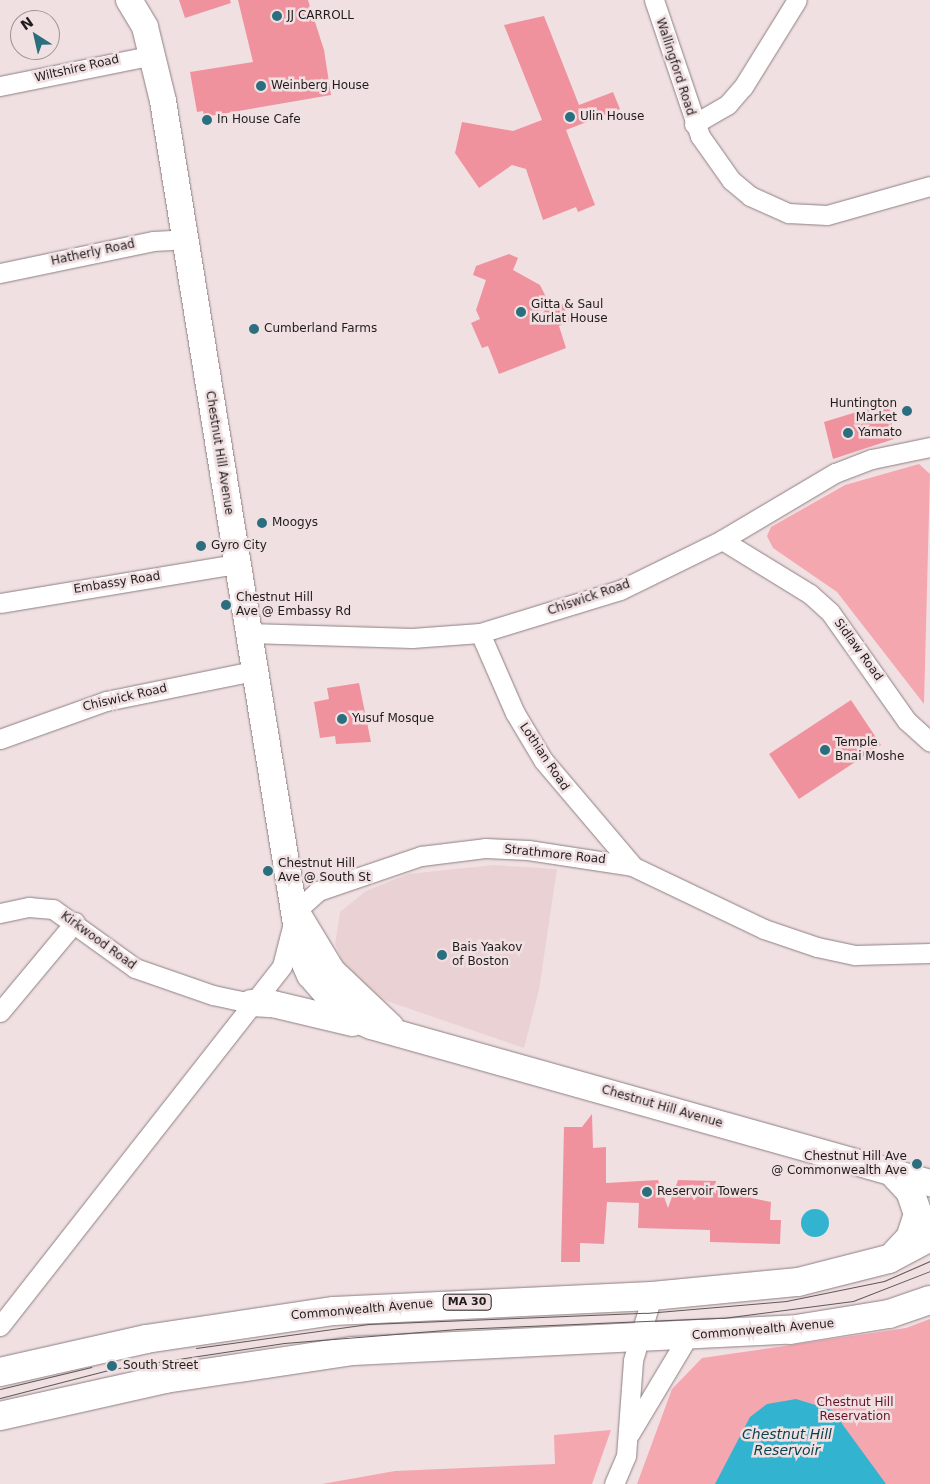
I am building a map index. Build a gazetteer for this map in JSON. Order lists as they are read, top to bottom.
{
  "streets": {
    "main road": ["Chestnut Hill Avenue", "MA 30", "Commonwealth Avenue"],
    "street": [
      "Wallingford Road",
      "Wiltshire Road",
      "Hatherly Road",
      "Embassy Road",
      "Chiswick Road",
      "Sidlaw Road",
      "Lothian Road",
      "Strathmore Road",
      "Kirkwood Road"
    ]
  },
  "crossings": [
    ["Wiltshire Road", "Chestnut Hill Avenue"],
    ["Hatherly Road", "Chestnut Hill Avenue"],
    ["Chestnut Hill Avenue", "Embassy Road"],
    ["Chestnut Hill Avenue", "Chiswick Road"],
    ["Chestnut Hill Avenue", "Strathmore Road"],
    ["Chiswick Road", "Sidlaw Road"],
    ["Chiswick Road", "Lothian Road"],
    ["Lothian Road", "Strathmore Road"]
  ],
  "water": ["Chestnut Hill Reservoir"],
  "parks": ["Chestnut Hill Reservation"],
  "places": [
    "JJ CARROLL",
    "Weinberg House",
    "Ulin House",
    "In House Cafe",
    "Gitta & Saul Kurlat House",
    "Cumberland Farms",
    "Huntington Market",
    "Yamato",
    "Moogys",
    "Gyro City",
    "Chestnut Hill Ave @ Embassy Rd",
    "Yusuf Mosque",
    "Temple Bnai Moshe",
    "Chestnut Hill Ave @ South St",
    "Bais Yaakov of Boston",
    "Chestnut Hill Ave @ Commonwealth Ave",
    "Reservoir Towers",
    "South Street"
  ],
  "north": "top left"
}
